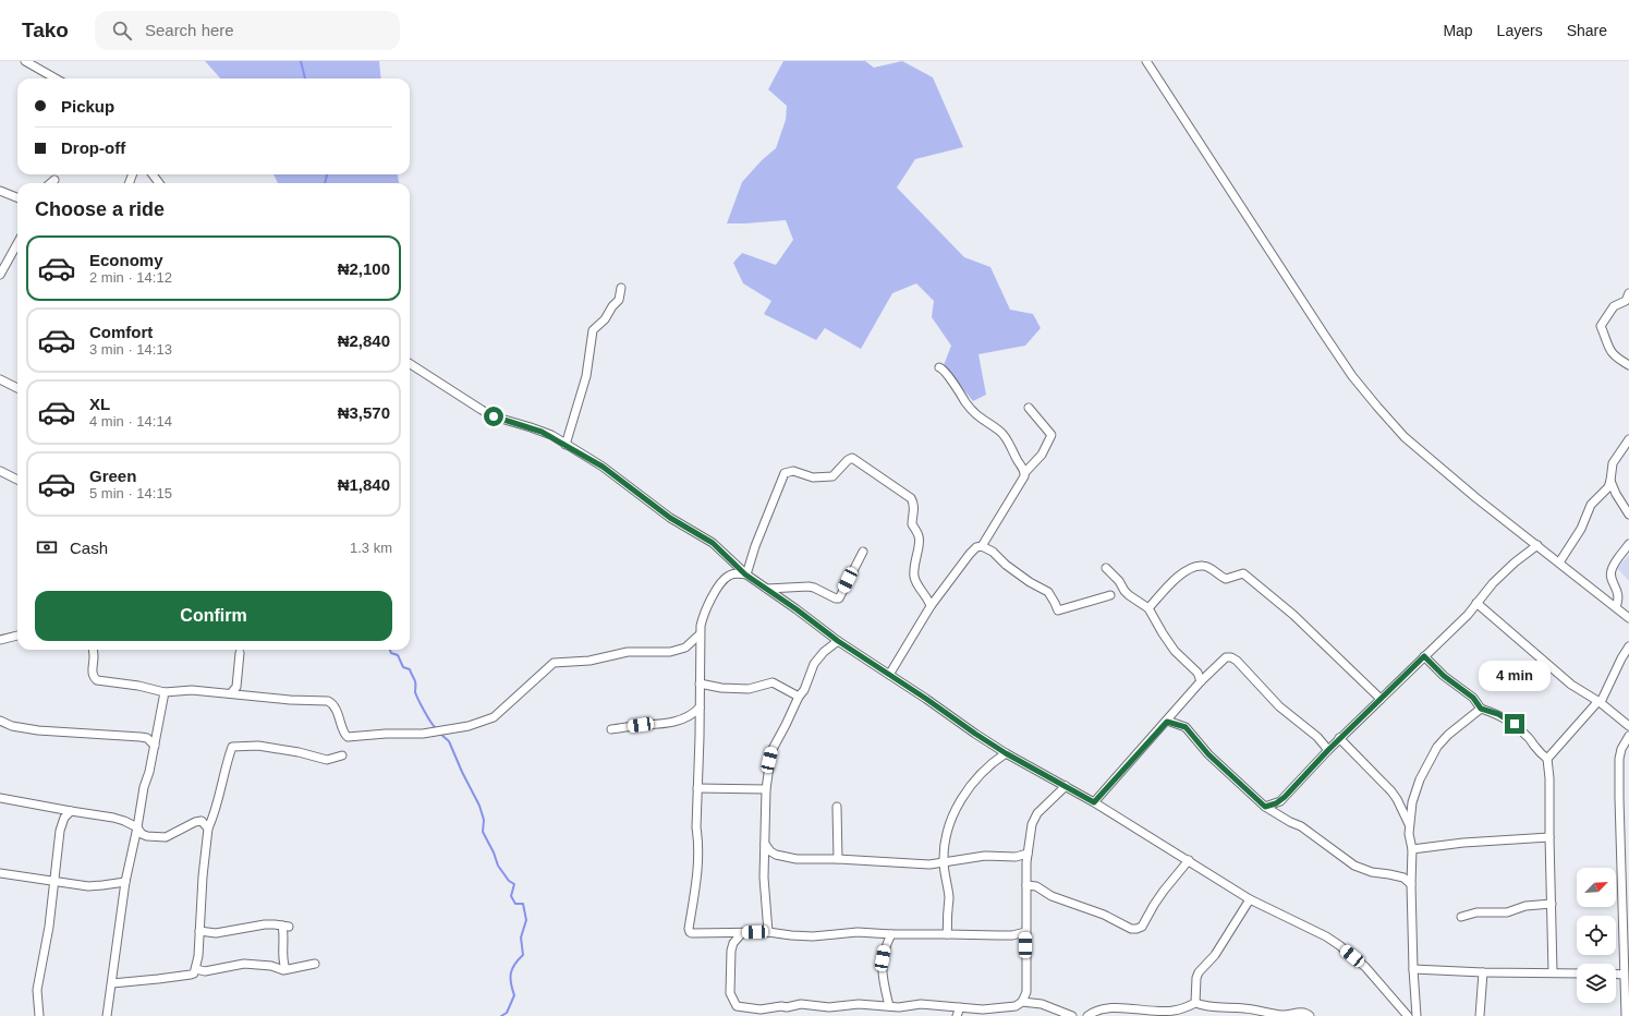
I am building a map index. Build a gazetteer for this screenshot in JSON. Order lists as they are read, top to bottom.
{
  "north": "top right",
  "page": {
    "header": "Tako",
    "search": "Search here",
    "nav": ["Map", "Layers", "Share"],
    "banner": ["Pickup", "Drop-off"],
    "heading": "Choose a ride",
    "list": [
      {
        "name": "Economy",
        "note": "2 min · 14:12",
        "value": "₦2,100"
      },
      {
        "name": "Comfort",
        "note": "3 min · 14:13",
        "value": "₦2,840"
      },
      {
        "name": "XL",
        "note": "4 min · 14:14",
        "value": "₦3,570"
      },
      {
        "name": "Green",
        "note": "5 min · 14:15",
        "value": "₦1,840"
      }
    ],
    "pay": ["Cash", "1.3 km"],
    "buttons": "Confirm",
    "bubble": "4 min"
  }
}
